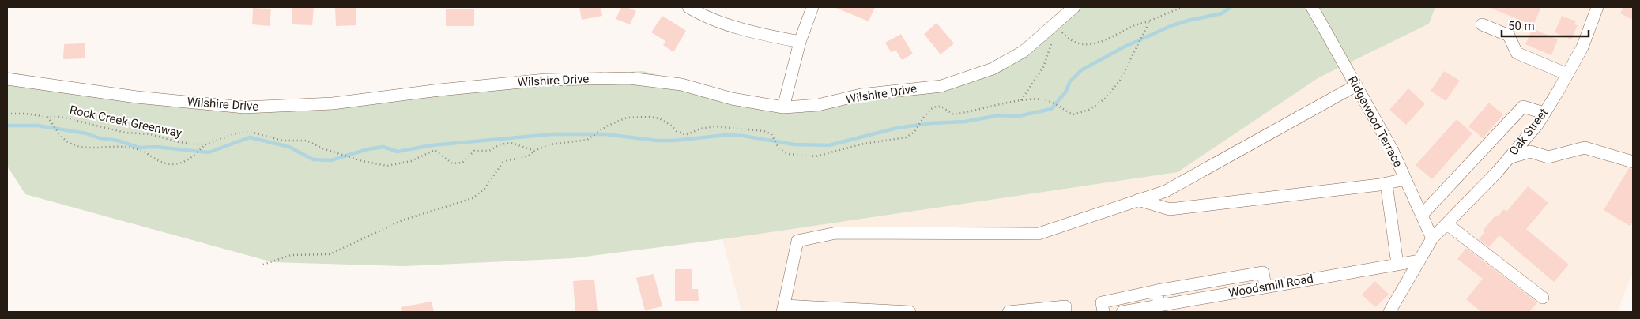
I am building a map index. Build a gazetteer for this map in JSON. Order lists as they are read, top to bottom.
{
  "streets": {
    "street": [
      "Wilshire Drive",
      "Ridgewood Terrace",
      "Oak Street",
      "Woodsmill Road"
    ],
    "path": ["Rock Creek Greenway"]
  },
  "crossings": [
    ["Ridgewood Terrace", "Oak Street"],
    ["Oak Street", "Woodsmill Road"]
  ],
  "scale_bar": "50 m"
}
